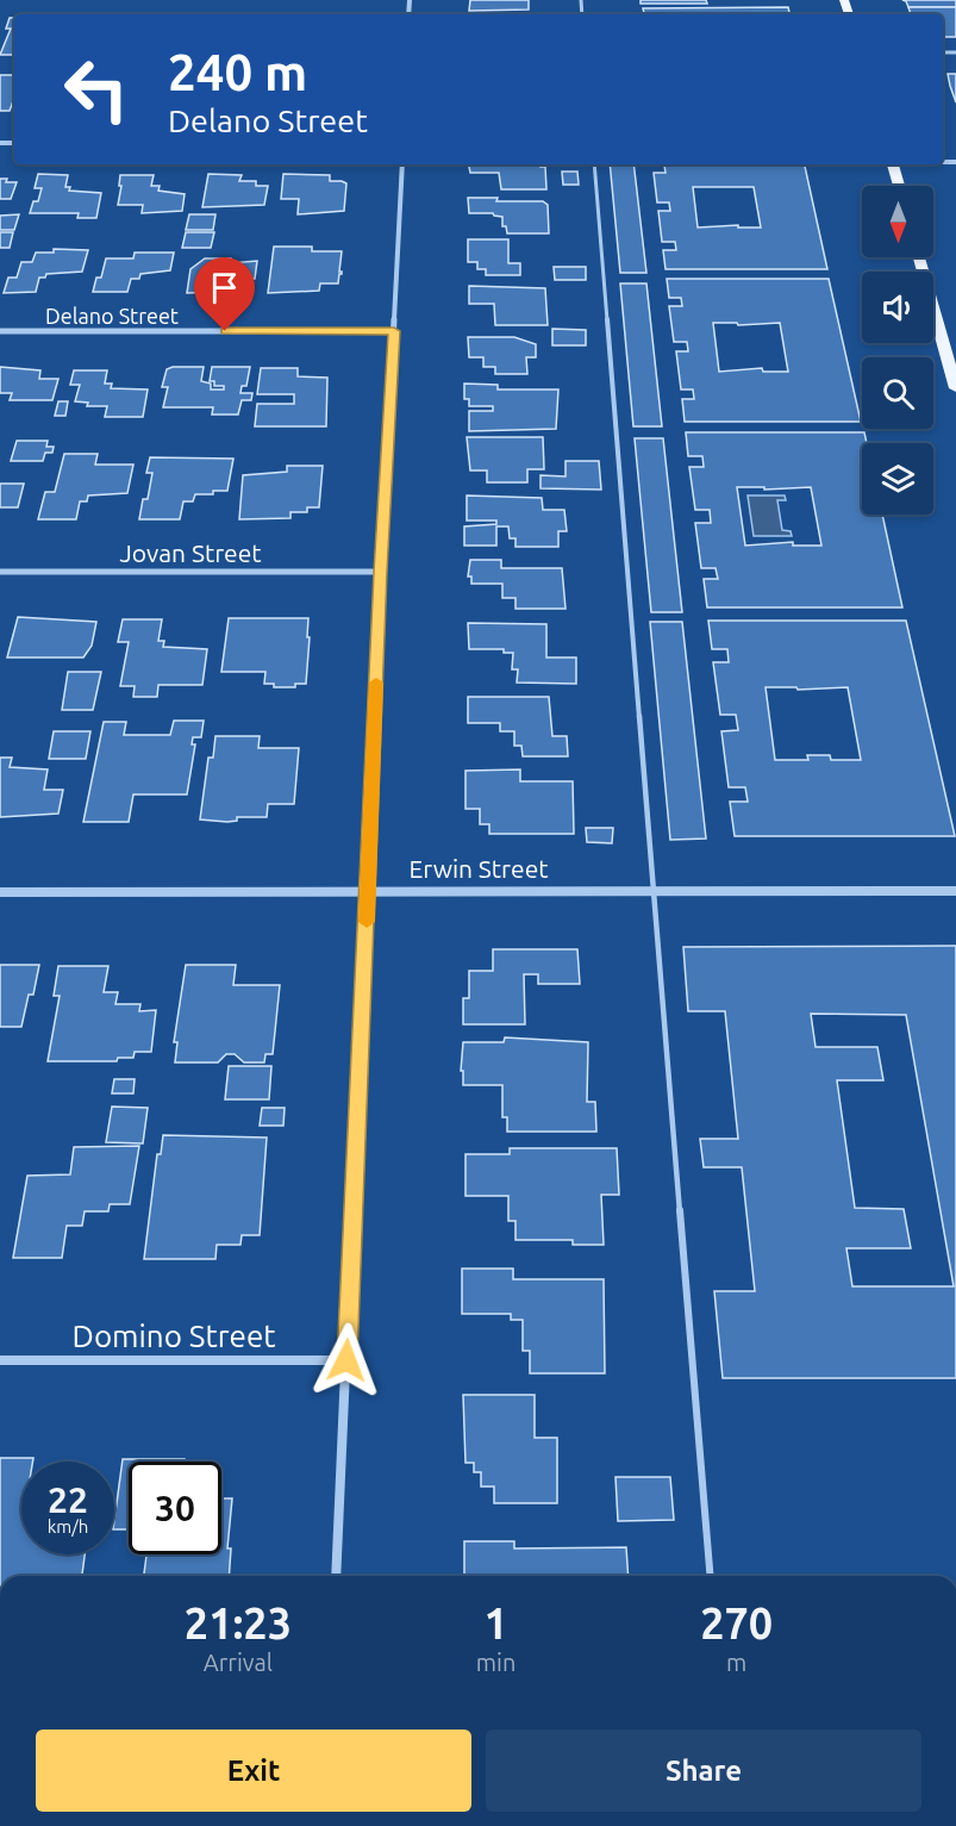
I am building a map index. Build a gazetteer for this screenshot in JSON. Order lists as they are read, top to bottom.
{
  "streets": {
    "street": [
      "Delano Street",
      "Jovan Street",
      "Erwin Street",
      "Domino Street"
    ]
  },
  "north": "bottom",
  "page": {
    "turn": ["240 m", "Delano Street"],
    "speed": "22 km/h",
    "limit": "30",
    "eta": [
      "21:23",
      "Arrival",
      "1",
      "min",
      "270",
      "m"
    ],
    "buttons": ["Exit", "Share"]
  }
}
